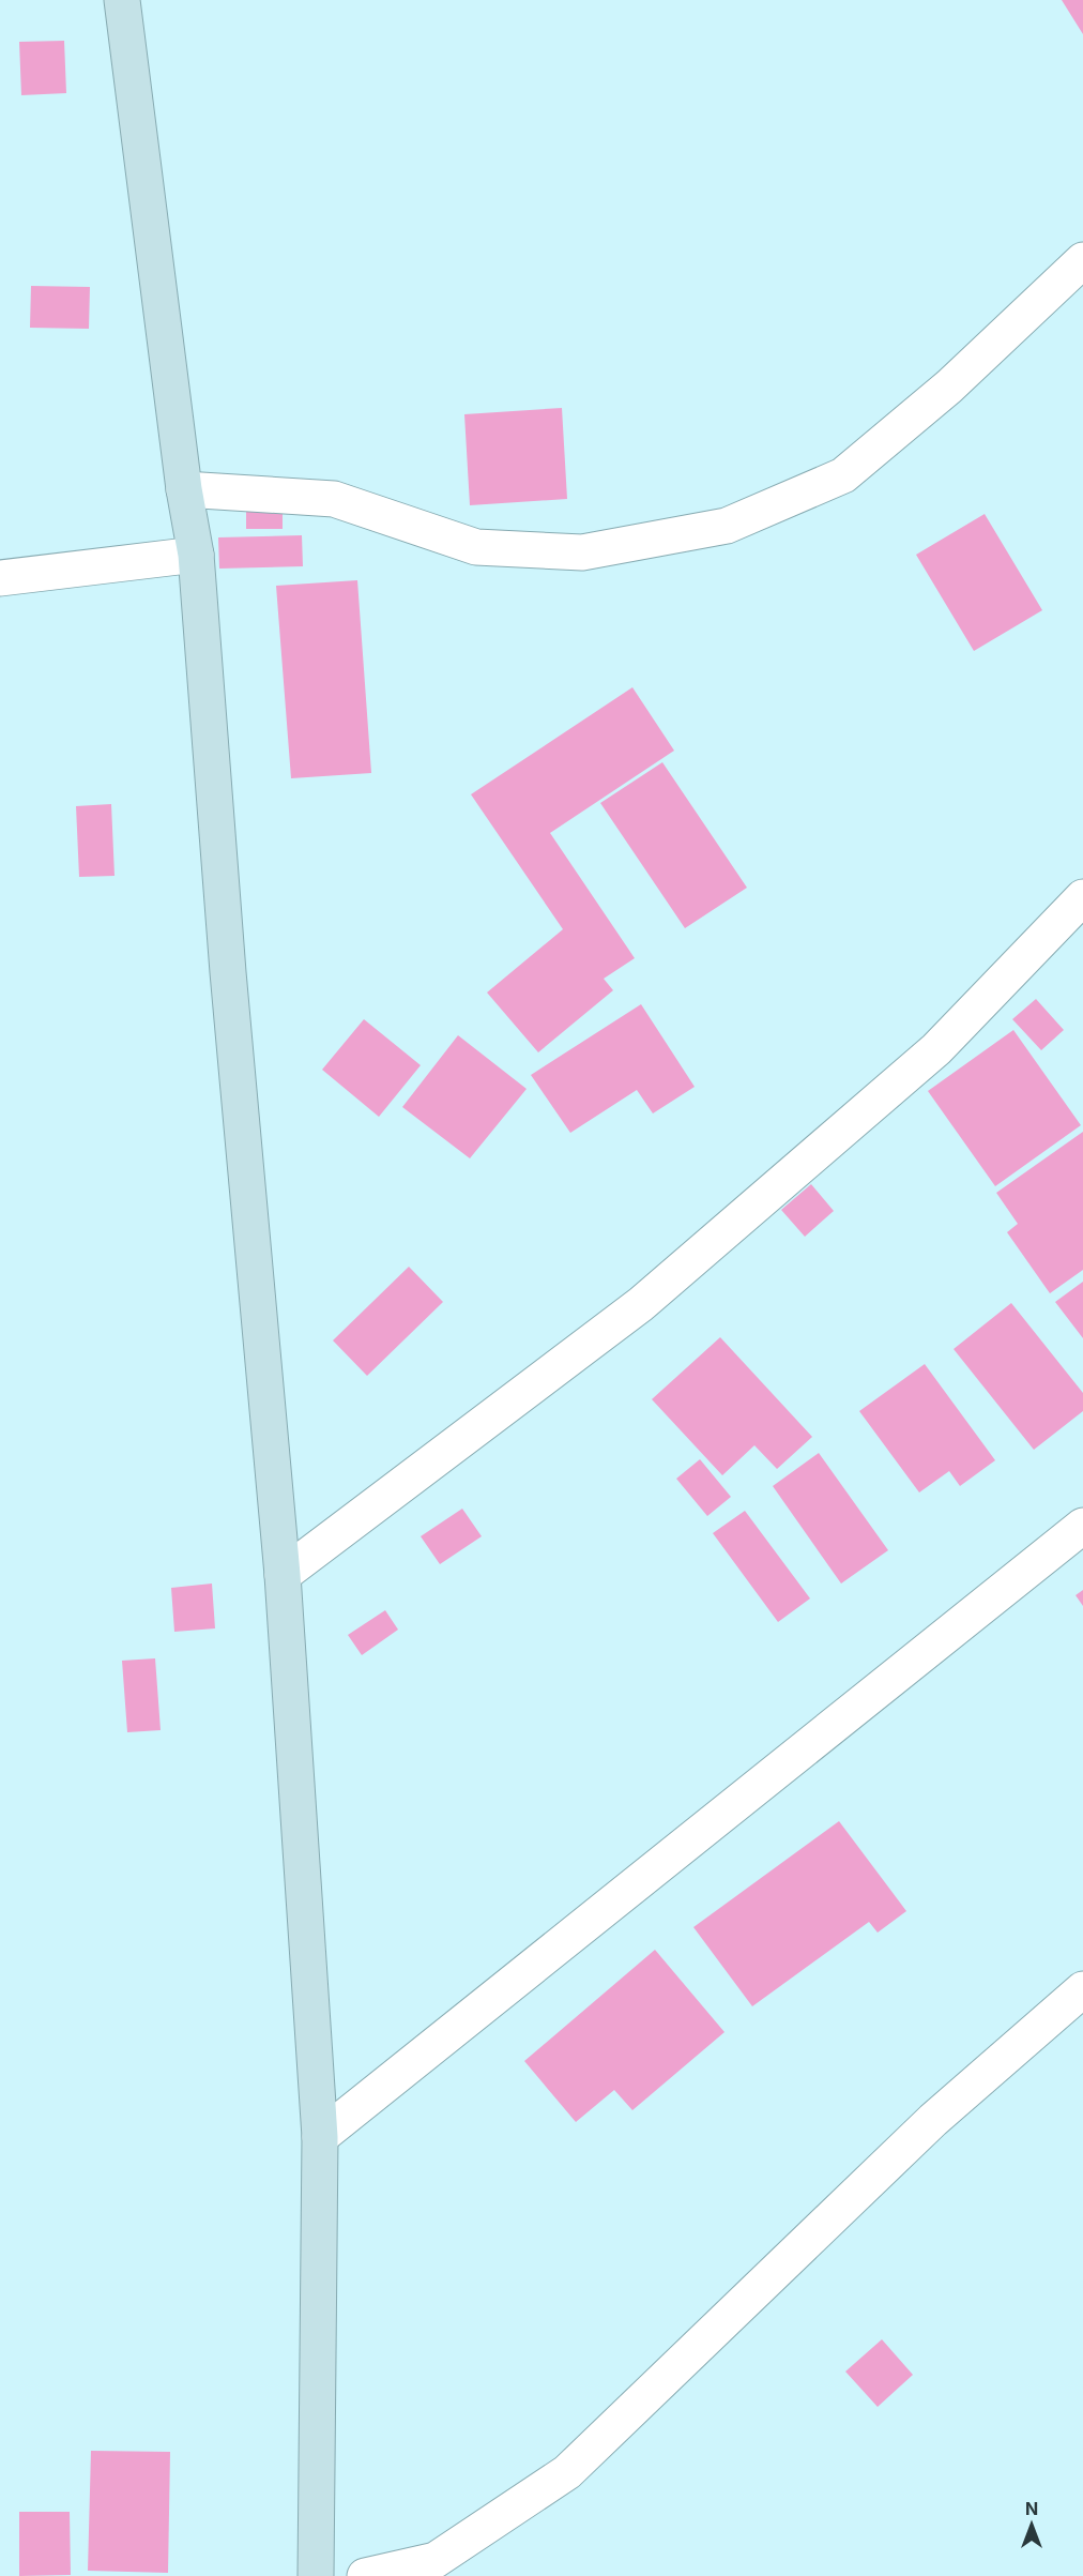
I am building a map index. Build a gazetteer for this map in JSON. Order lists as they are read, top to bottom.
{
  "north": "top"
}
